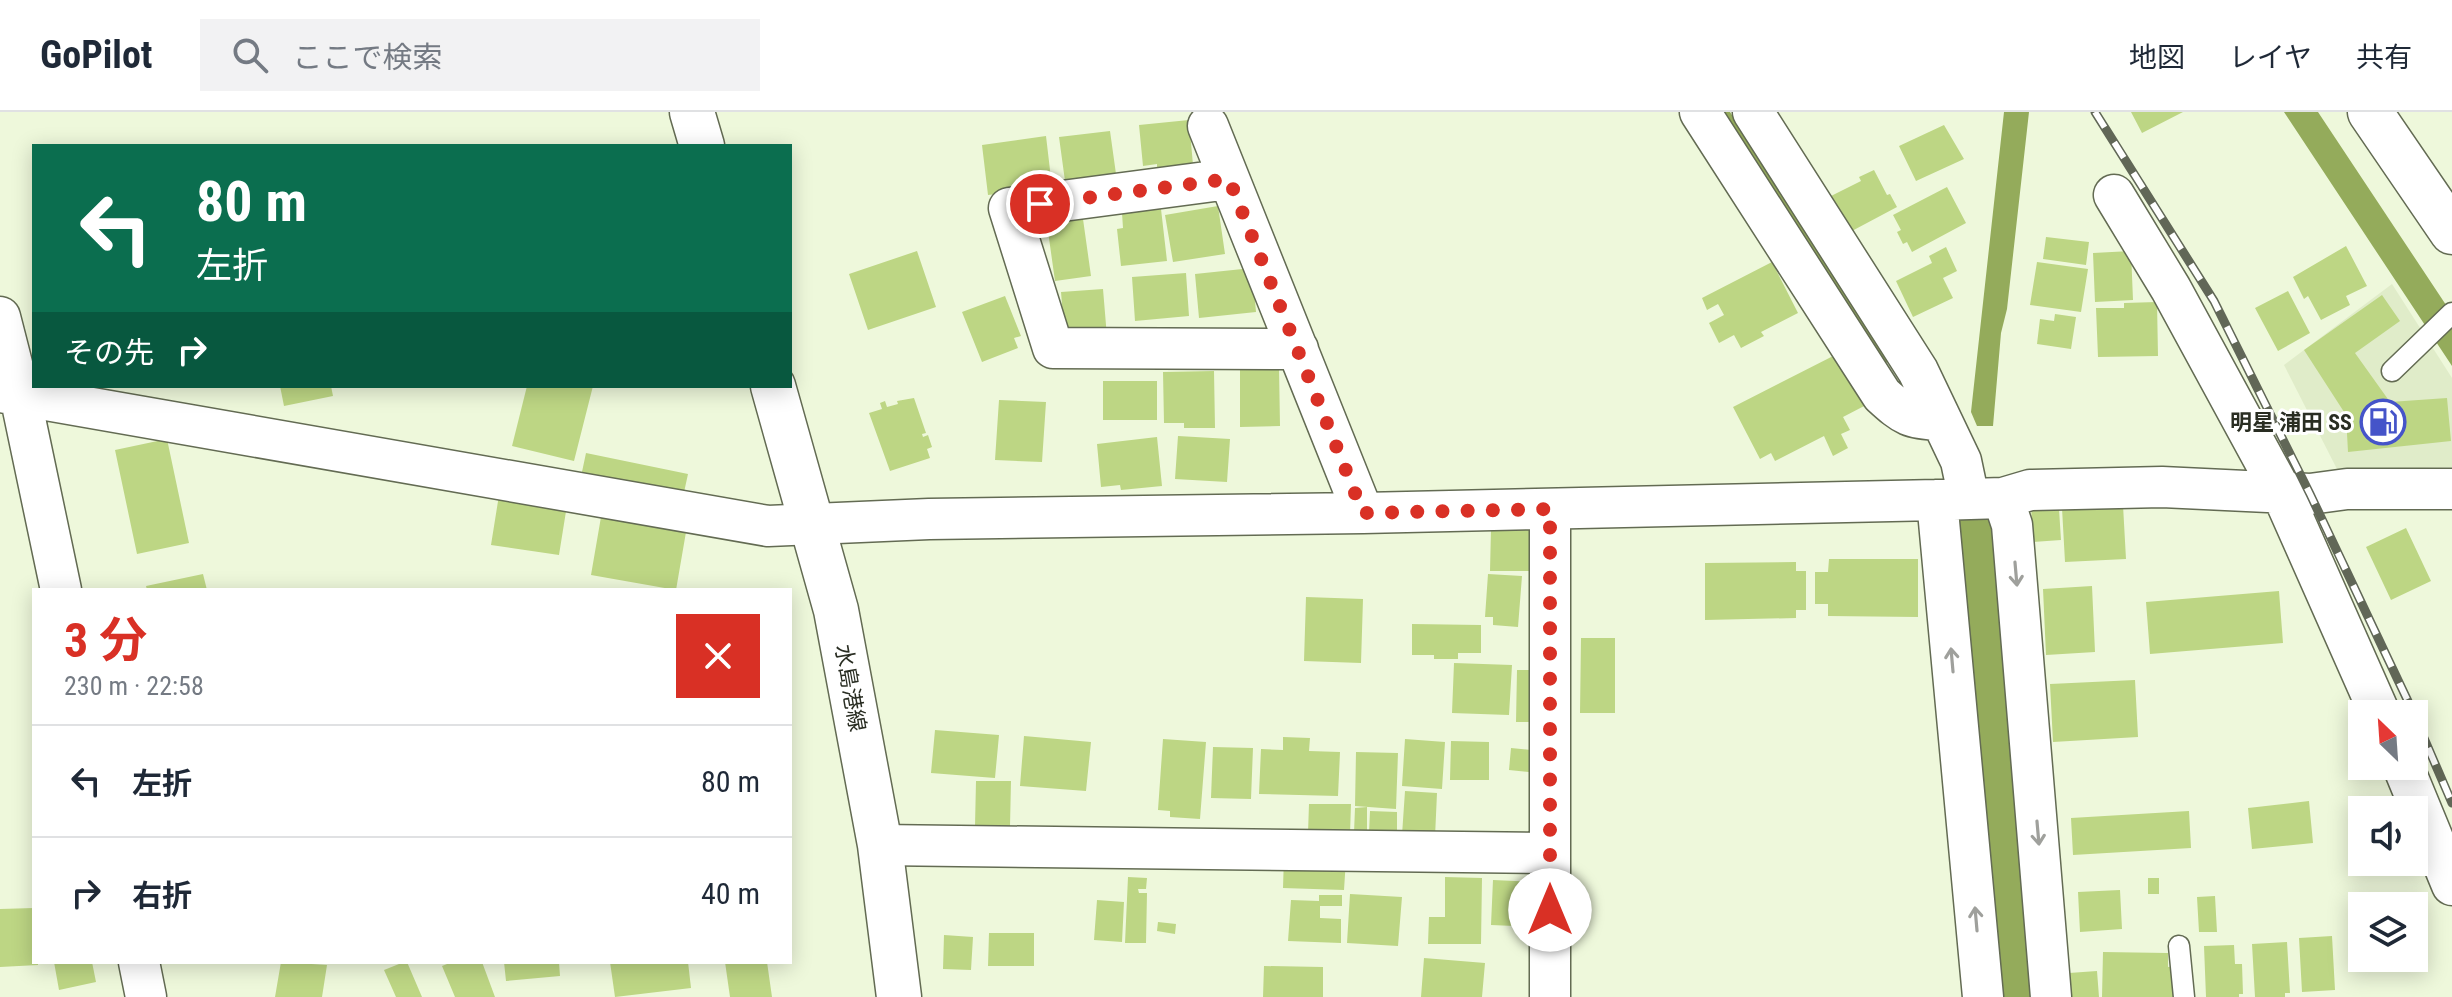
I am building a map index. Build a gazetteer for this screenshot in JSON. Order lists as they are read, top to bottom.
{
  "streets": {
    "main road": ["水島港線"]
  },
  "places": {
    "fuel station": ["明星 浦田 SS"]
  },
  "north": "top left",
  "page": {
    "header": "GoPilot",
    "search": "ここで検索",
    "nav": ["地図", "レイヤ", "共有"],
    "turn": ["80 m", "左折"],
    "then": "その先",
    "heading": ["3 分", "230 m · 22:58"],
    "list": [
      {
        "name": "左折",
        "value": "80 m"
      },
      {
        "name": "右折",
        "value": "40 m"
      }
    ]
  }
}
